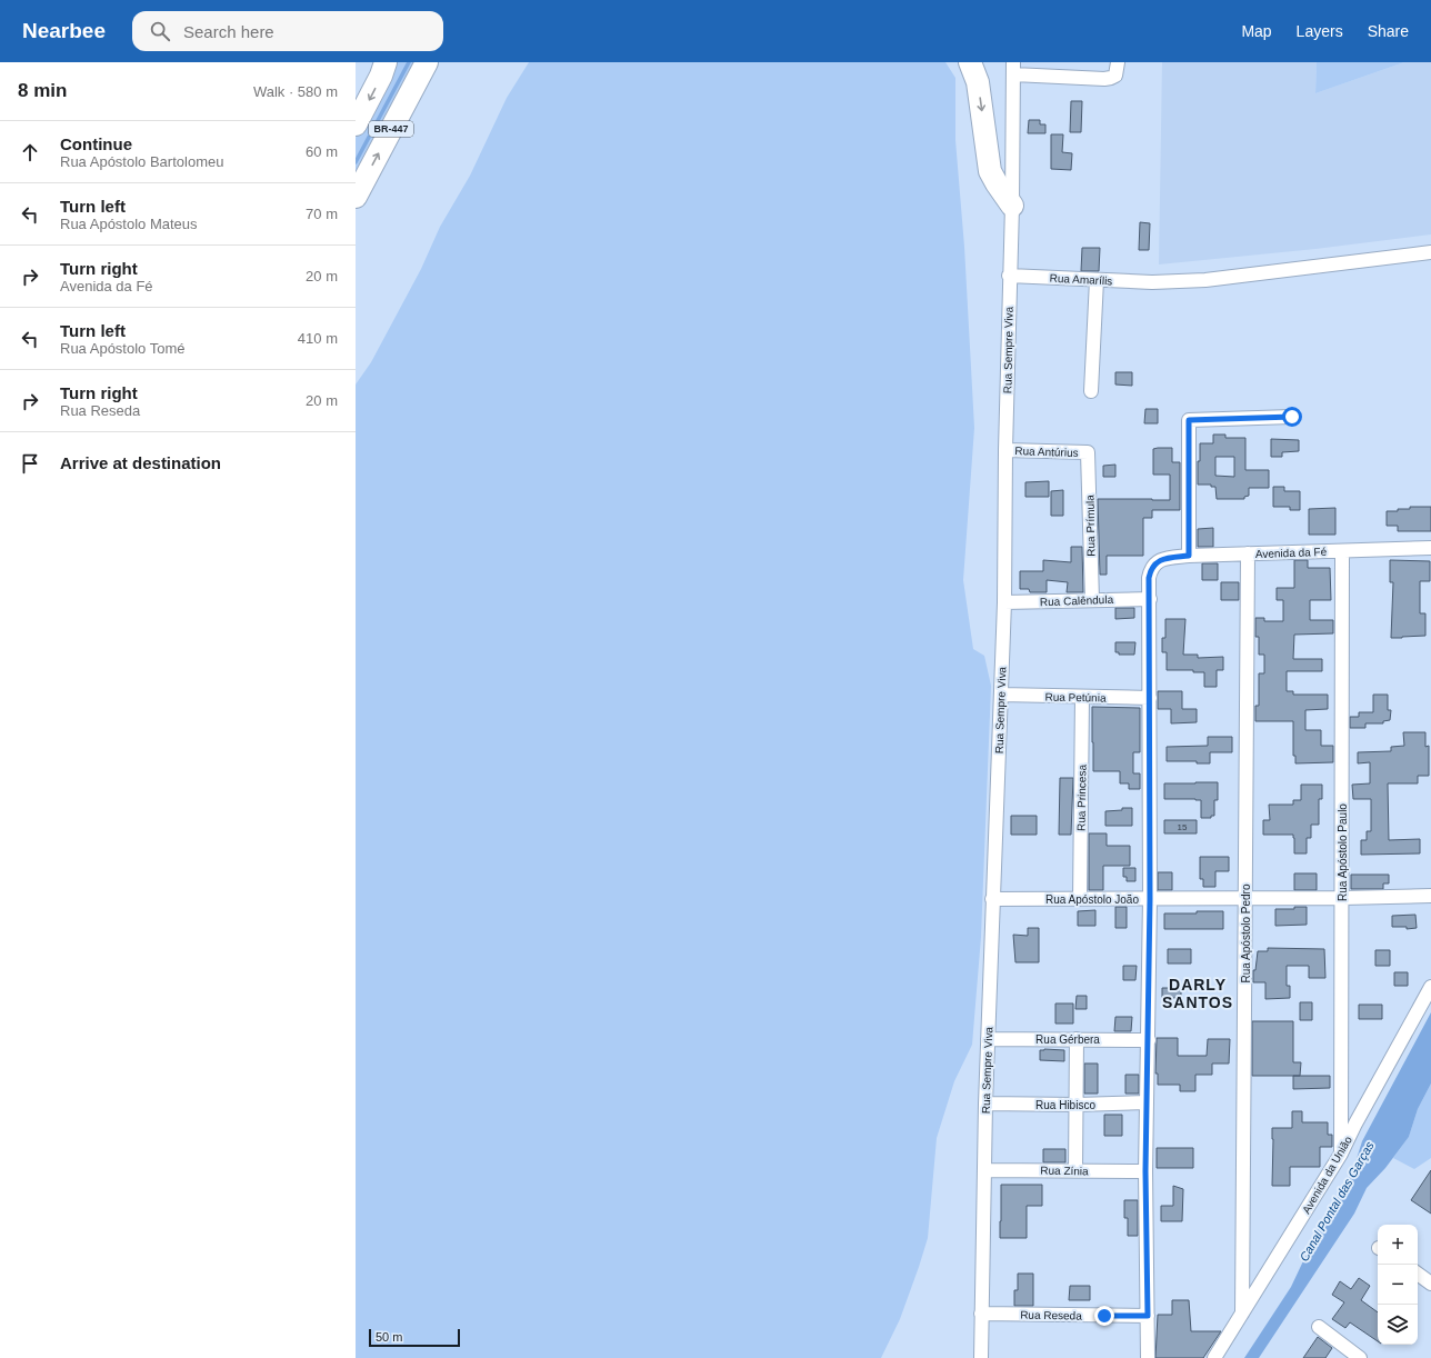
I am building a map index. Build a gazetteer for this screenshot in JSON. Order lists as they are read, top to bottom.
{
  "streets": {
    "main road": ["BR-447"],
    "street": [
      "Rua Amarílis",
      "Rua Sempre Viva",
      "Rua Antúrius",
      "Rua Prímula",
      "Avenida da Fé",
      "Rua Calêndula",
      "Rua Petúnia",
      "Rua Princesa",
      "Rua Apóstolo Paulo",
      "Rua Apóstolo João",
      "Rua Apóstolo Pedro",
      "Rua Gérbera",
      "Rua Hibisco",
      "Rua Zínia",
      "Avenida da União",
      "Rua Reseda"
    ]
  },
  "crossings": [
    ["Rua Amarílis", "Rua Sempre Viva"],
    ["Rua Sempre Viva", "Rua Antúrius"],
    ["Rua Sempre Viva", "Rua Calêndula"],
    ["Rua Sempre Viva", "Rua Petúnia"],
    ["Rua Sempre Viva", "Rua Apóstolo João"],
    ["Rua Sempre Viva", "Rua Gérbera"],
    ["Rua Sempre Viva", "Rua Hibisco"],
    ["Rua Sempre Viva", "Rua Zínia"],
    ["Rua Sempre Viva", "Rua Reseda"],
    ["Rua Antúrius", "Rua Prímula"],
    ["Rua Prímula", "Rua Calêndula"],
    ["Avenida da Fé", "Rua Calêndula"],
    ["Avenida da Fé", "Rua Apóstolo Paulo"],
    ["Avenida da Fé", "Rua Apóstolo Pedro"],
    ["Rua Petúnia", "Rua Princesa"],
    ["Rua Princesa", "Rua Apóstolo João"],
    ["Rua Apóstolo Paulo", "Rua Apóstolo João"],
    ["Rua Apóstolo Paulo", "Avenida da União"],
    ["Rua Apóstolo João", "Rua Apóstolo Pedro"],
    ["Rua Apóstolo Pedro", "Avenida da União"]
  ],
  "districts": ["DARLY SANTOS"],
  "water": ["Canal Pontal das Garças"],
  "house_numbers": ["15"],
  "scale_bar": "50 m",
  "page": {
    "header": "Nearbee",
    "search": "Search here",
    "nav": ["Map", "Layers", "Share"],
    "heading": ["8 min", "Walk · 580 m"],
    "list": [
      ["Continue", "Rua Apóstolo Bartolomeu", "60 m"],
      ["Turn left", "Rua Apóstolo Mateus", "70 m"],
      ["Turn right", "Avenida da Fé", "20 m"],
      ["Turn left", "Rua Apóstolo Tomé", "410 m"],
      ["Turn right", "Rua Reseda", "20 m"],
      "Arrive at destination"
    ],
    "map_buttons": ["+", "−"],
    "scale": "50 m"
  }
}
